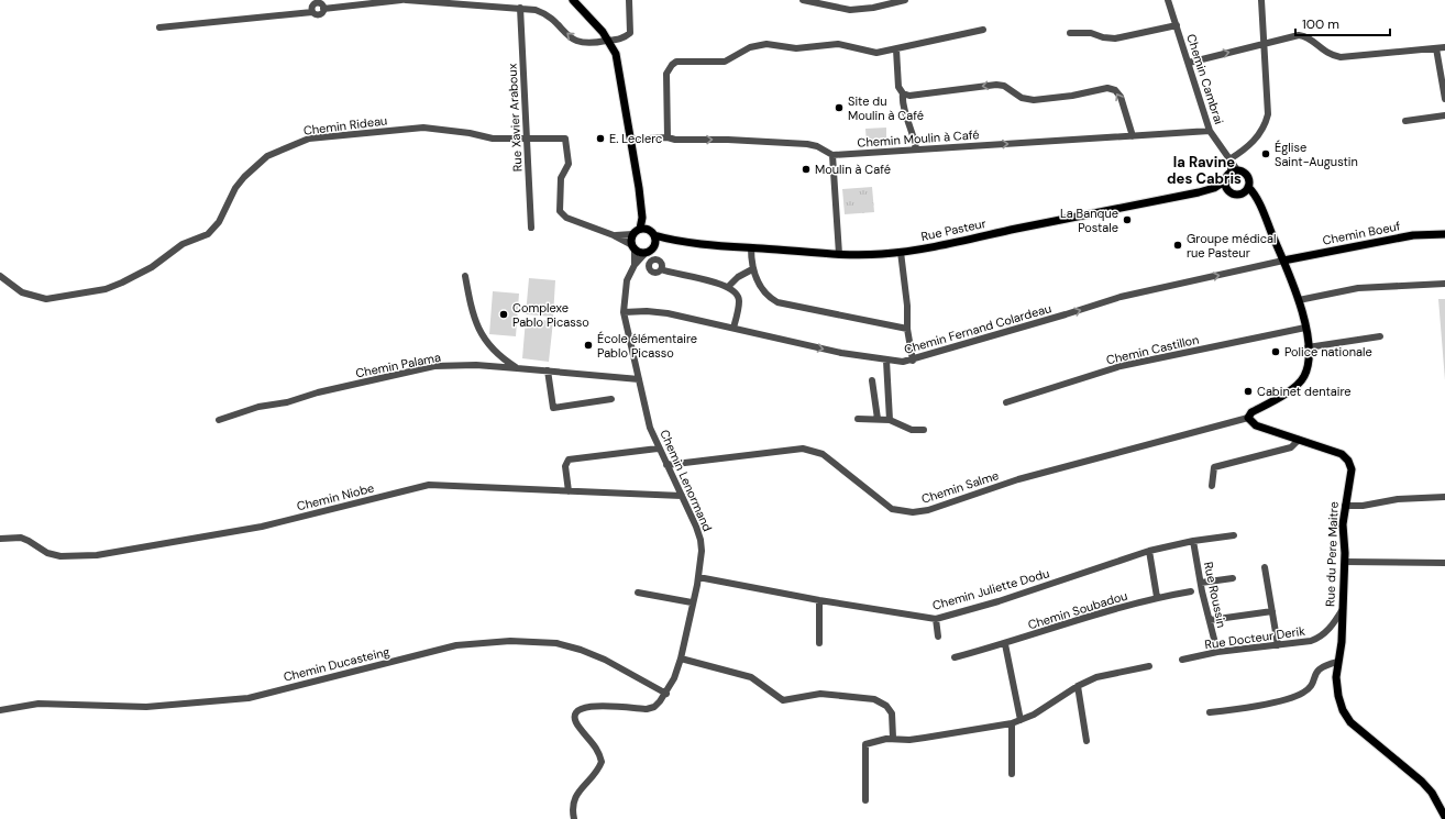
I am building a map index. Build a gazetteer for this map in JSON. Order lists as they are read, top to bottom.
{
  "streets": {
    "main road": ["Rue Pasteur", "Chemin Boeuf", "Rue du Pere Maitre"],
    "street": [
      "Chemin Cambrai",
      "Rue Xavier Araboux",
      "Chemin Rideau",
      "Chemin Moulin à Café",
      "Chemin Fernand Colardeau",
      "Chemin Castillon",
      "Chemin Palama",
      "Chemin Lenormand",
      "Chemin Salme",
      "Chemin Niobe",
      "Chemin Juliette Dodu",
      "Rue Roussin",
      "Chemin Soubadou",
      "Rue Docteur Derik",
      "Chemin Ducasteing"
    ]
  },
  "crossings": [
    ["Chemin Cambrai", "Chemin Moulin à Café"],
    ["Chemin Cambrai", "Rue Pasteur"],
    ["Rue Xavier Araboux", "Chemin Rideau"],
    ["Rue Pasteur", "Chemin Lenormand"],
    ["Chemin Boeuf", "Chemin Fernand Colardeau"],
    ["Chemin Fernand Colardeau", "Chemin Lenormand"],
    ["Chemin Palama", "Chemin Lenormand"],
    ["Chemin Lenormand", "Chemin Salme"],
    ["Chemin Lenormand", "Chemin Niobe"],
    ["Chemin Lenormand", "Chemin Juliette Dodu"],
    ["Chemin Lenormand", "Chemin Ducasteing"],
    ["Chemin Salme", "Rue du Pere Maitre"],
    ["Rue du Pere Maitre", "Rue Docteur Derik"],
    ["Chemin Juliette Dodu", "Rue Roussin"],
    ["Rue Roussin", "Rue Docteur Derik"]
  ],
  "one_way": ["Chemin Moulin à Café", "Chemin Fernand Colardeau"],
  "districts": ["la Ravine des Cabris"],
  "places": [
    "Site du Moulin à Café",
    "E. Leclerc",
    "Église Saint-Augustin",
    "Moulin à Café",
    "La Banque Postale",
    "Groupe médical rue Pasteur",
    "Complexe Pablo Picasso",
    "École élémentaire Pablo Picasso",
    "Police nationale",
    "Cabinet dentaire"
  ],
  "scale_bar": "100 m"
}
